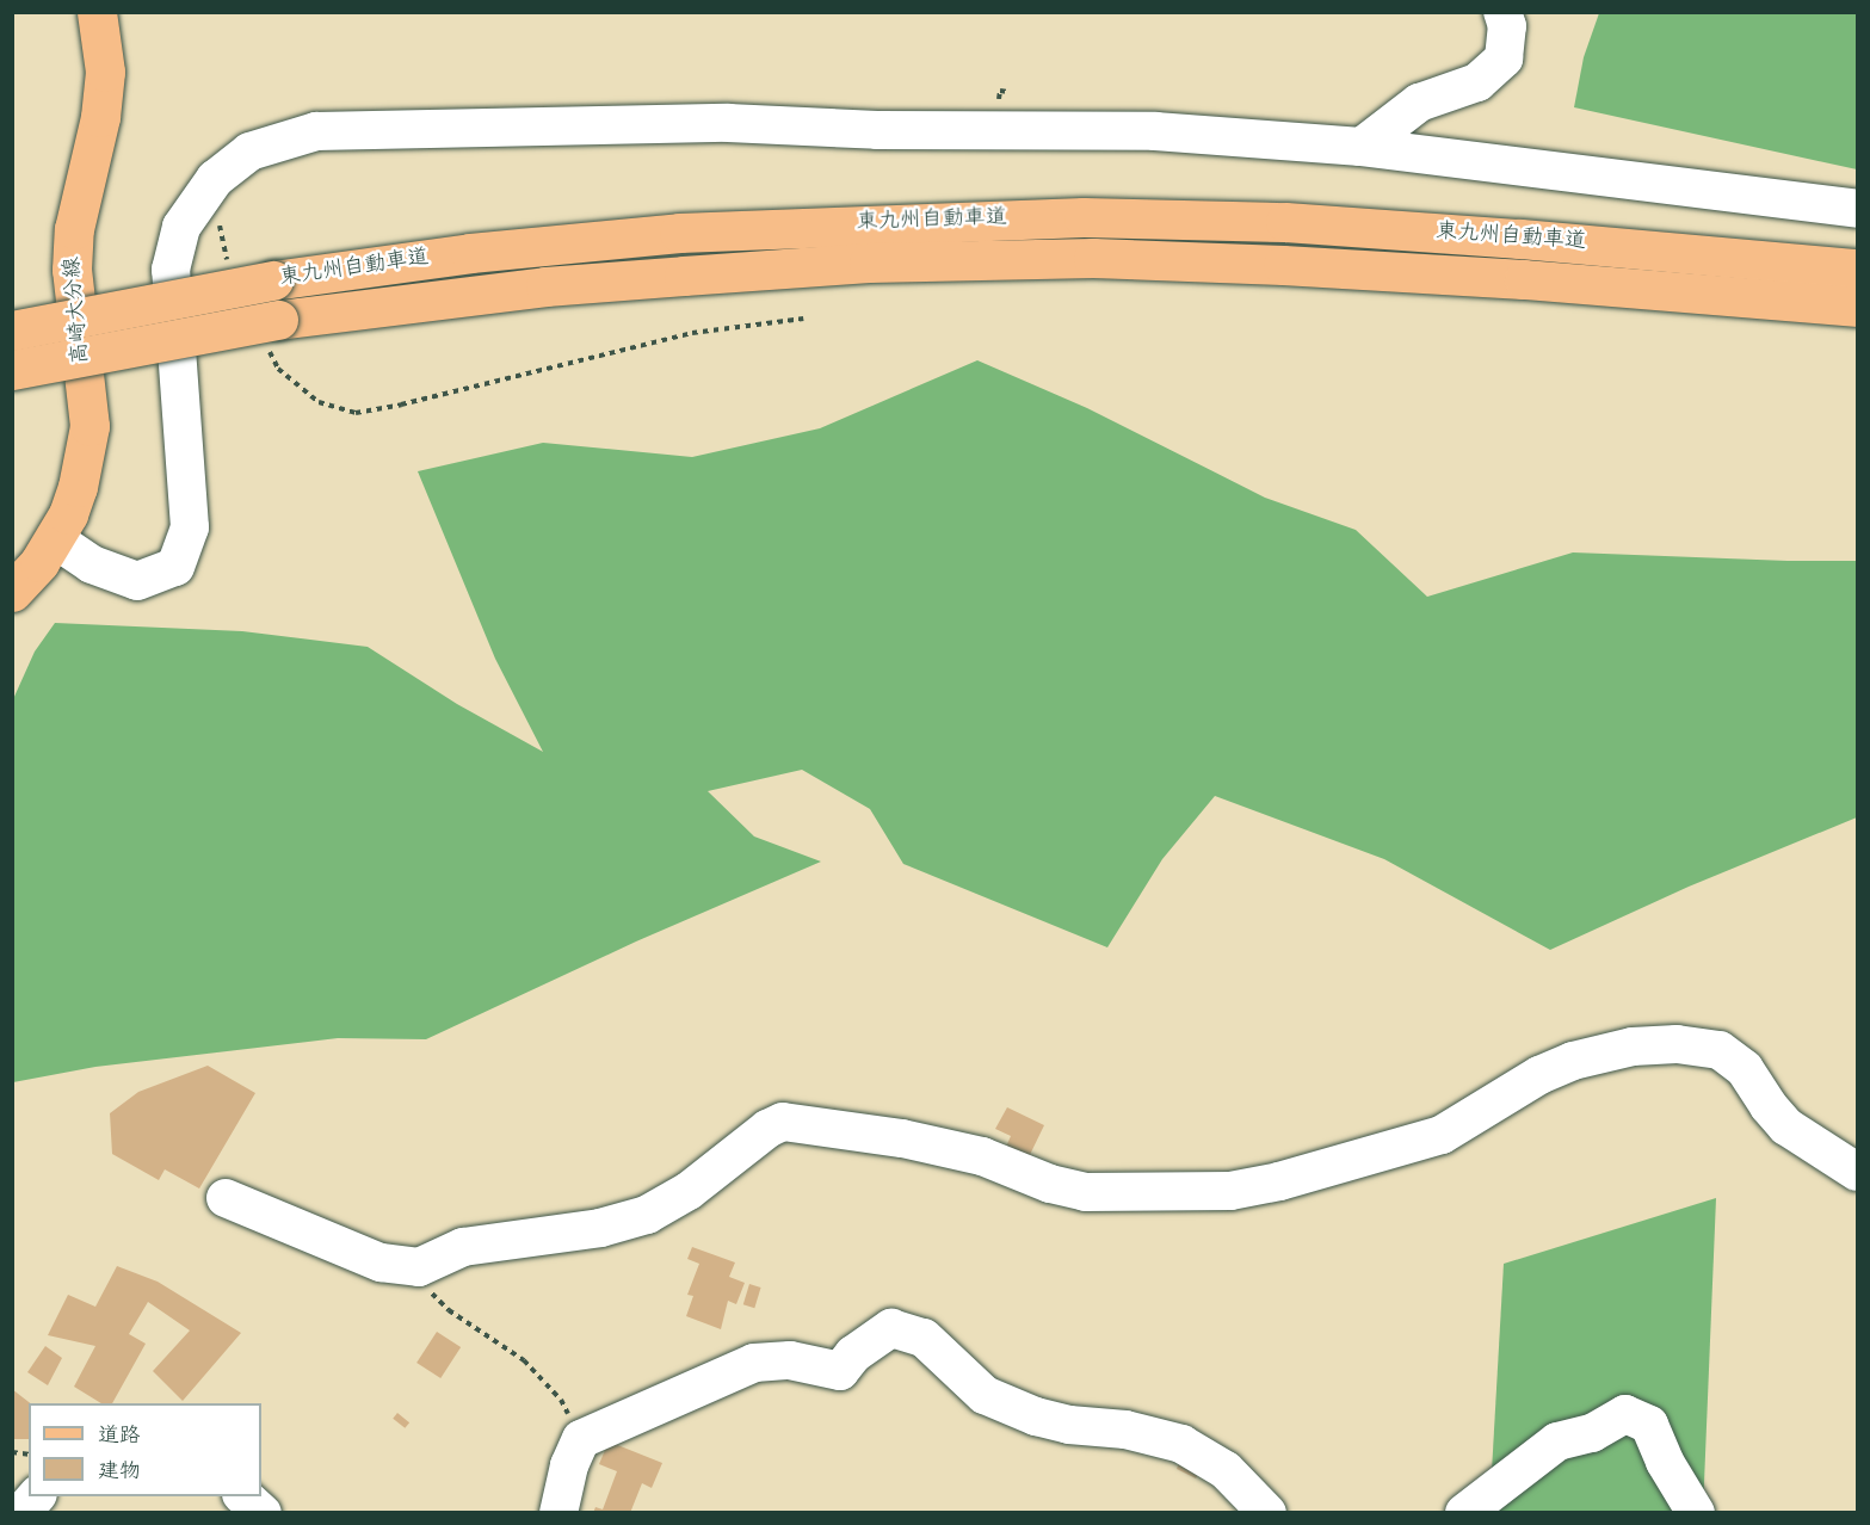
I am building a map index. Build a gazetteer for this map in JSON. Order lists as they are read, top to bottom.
{
  "streets": {
    "main road": ["東九州自動車道", "高崎大分線"]
  },
  "legend": ["道路", "建物"]
}
